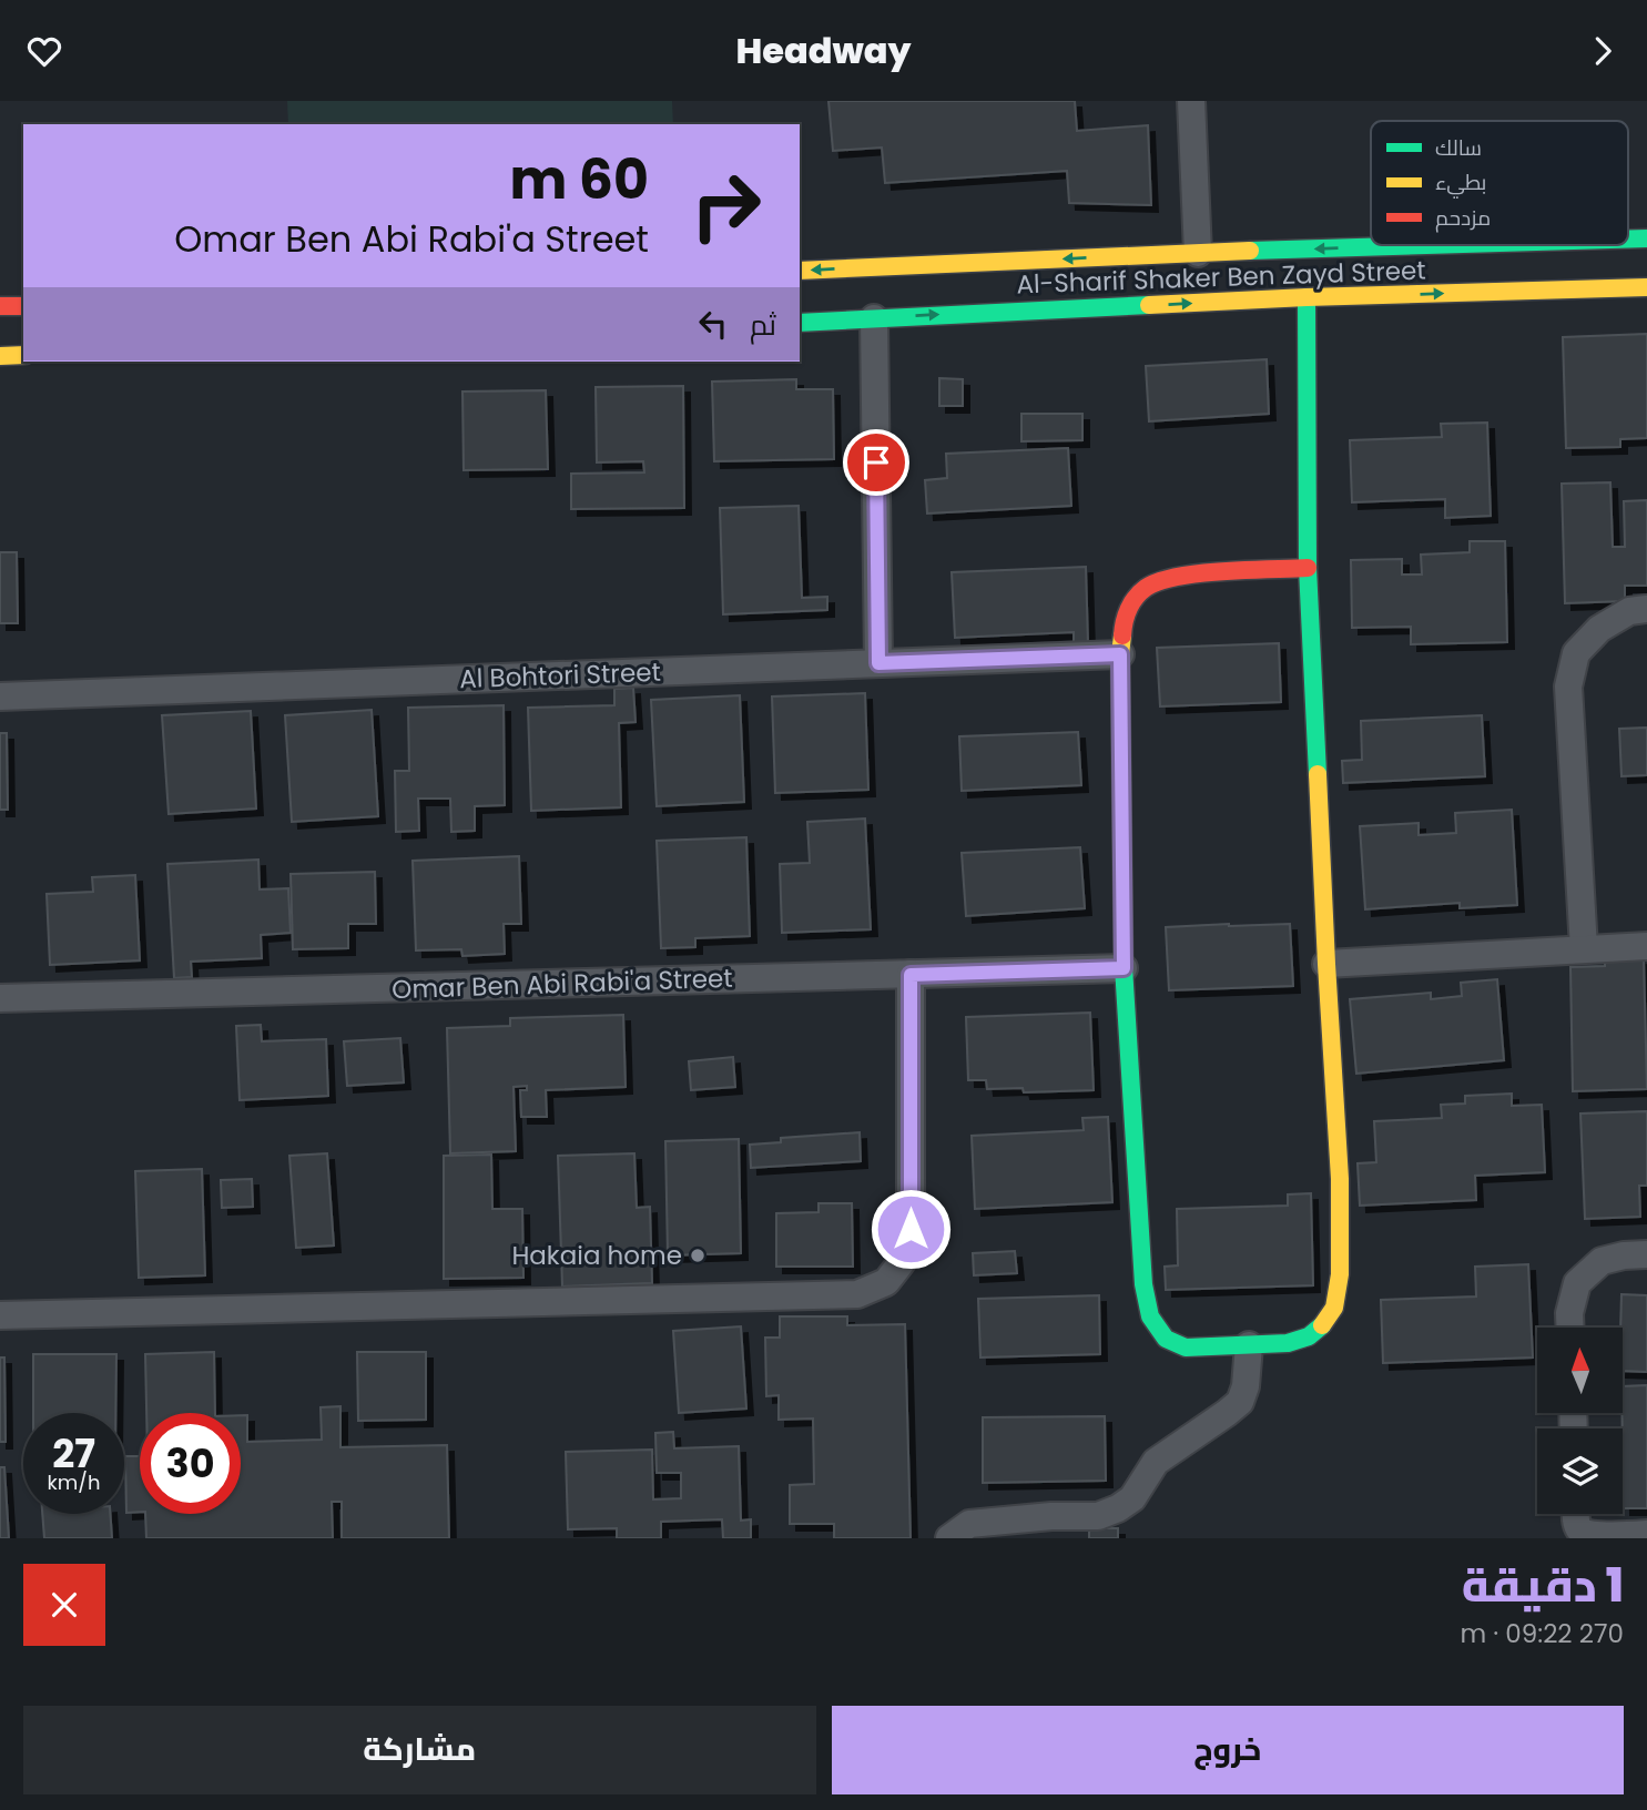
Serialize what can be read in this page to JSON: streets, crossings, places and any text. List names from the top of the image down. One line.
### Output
{"streets":{"street":["Al-Sharif Shaker Ben Zayd Street","Al Bohtori Street","Omar Ben Abi Rabi'a Street"]},"places":["Hakaia home"],"legend":["سالك","بطيء","مزدحم"],"north":"top","page":{"header":"Headway","turn":["60 m","Omar Ben Abi Rabi'a Street"],"then":"ثم","speed":"27 km/h","limit":"30","heading":["1 دقيقة","270 m · 09:22"],"buttons":["خروج","مشاركة"]}}
